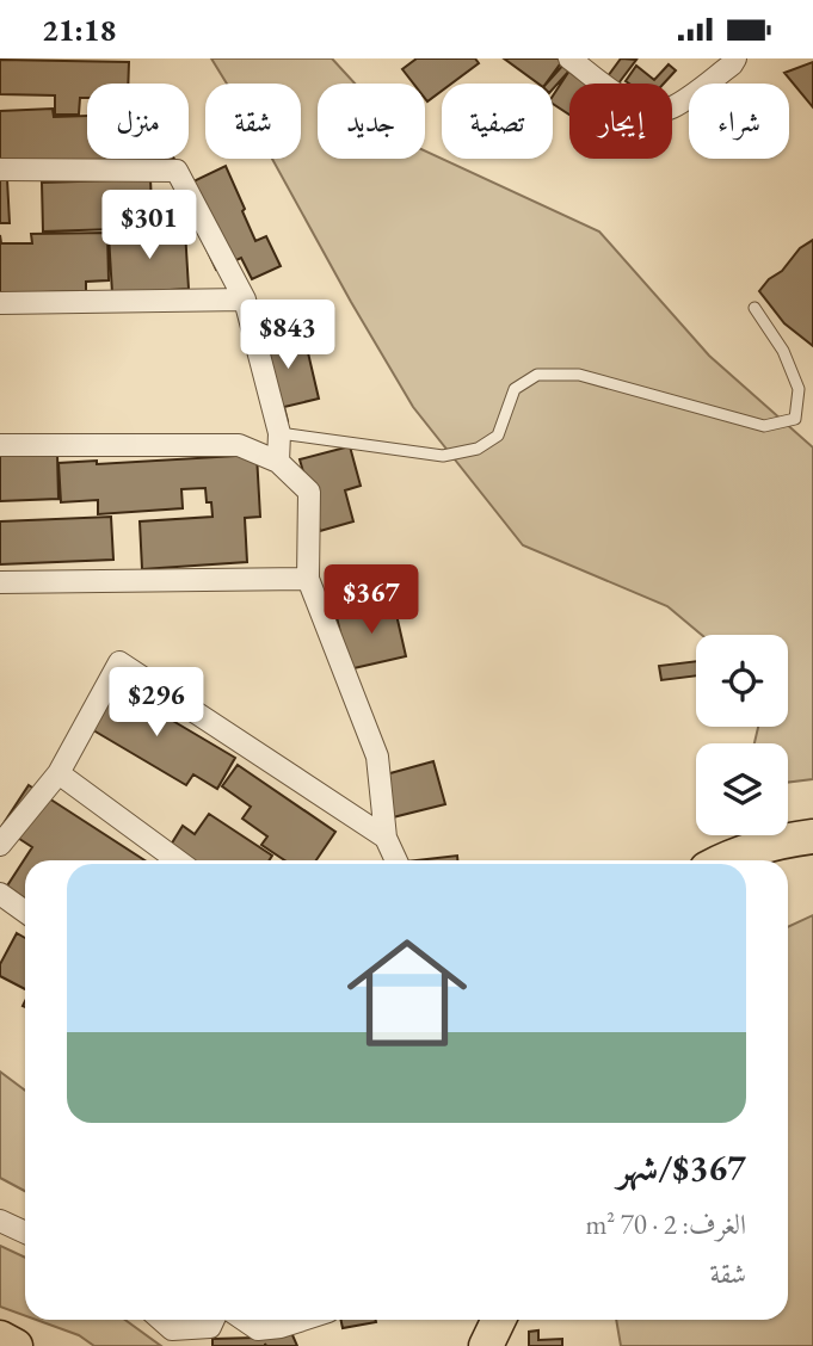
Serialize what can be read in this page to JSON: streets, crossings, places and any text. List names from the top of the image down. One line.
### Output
{"page":{"status":"21:18","chip":["شراء","إيجار","تصفية","جديد","شقة","منزل"],"price":["$301","$843","$367","$296"],"list":[{"name":"$367/شهر","note":"الغرف: 2 · 70 m² · شقة"}]}}
